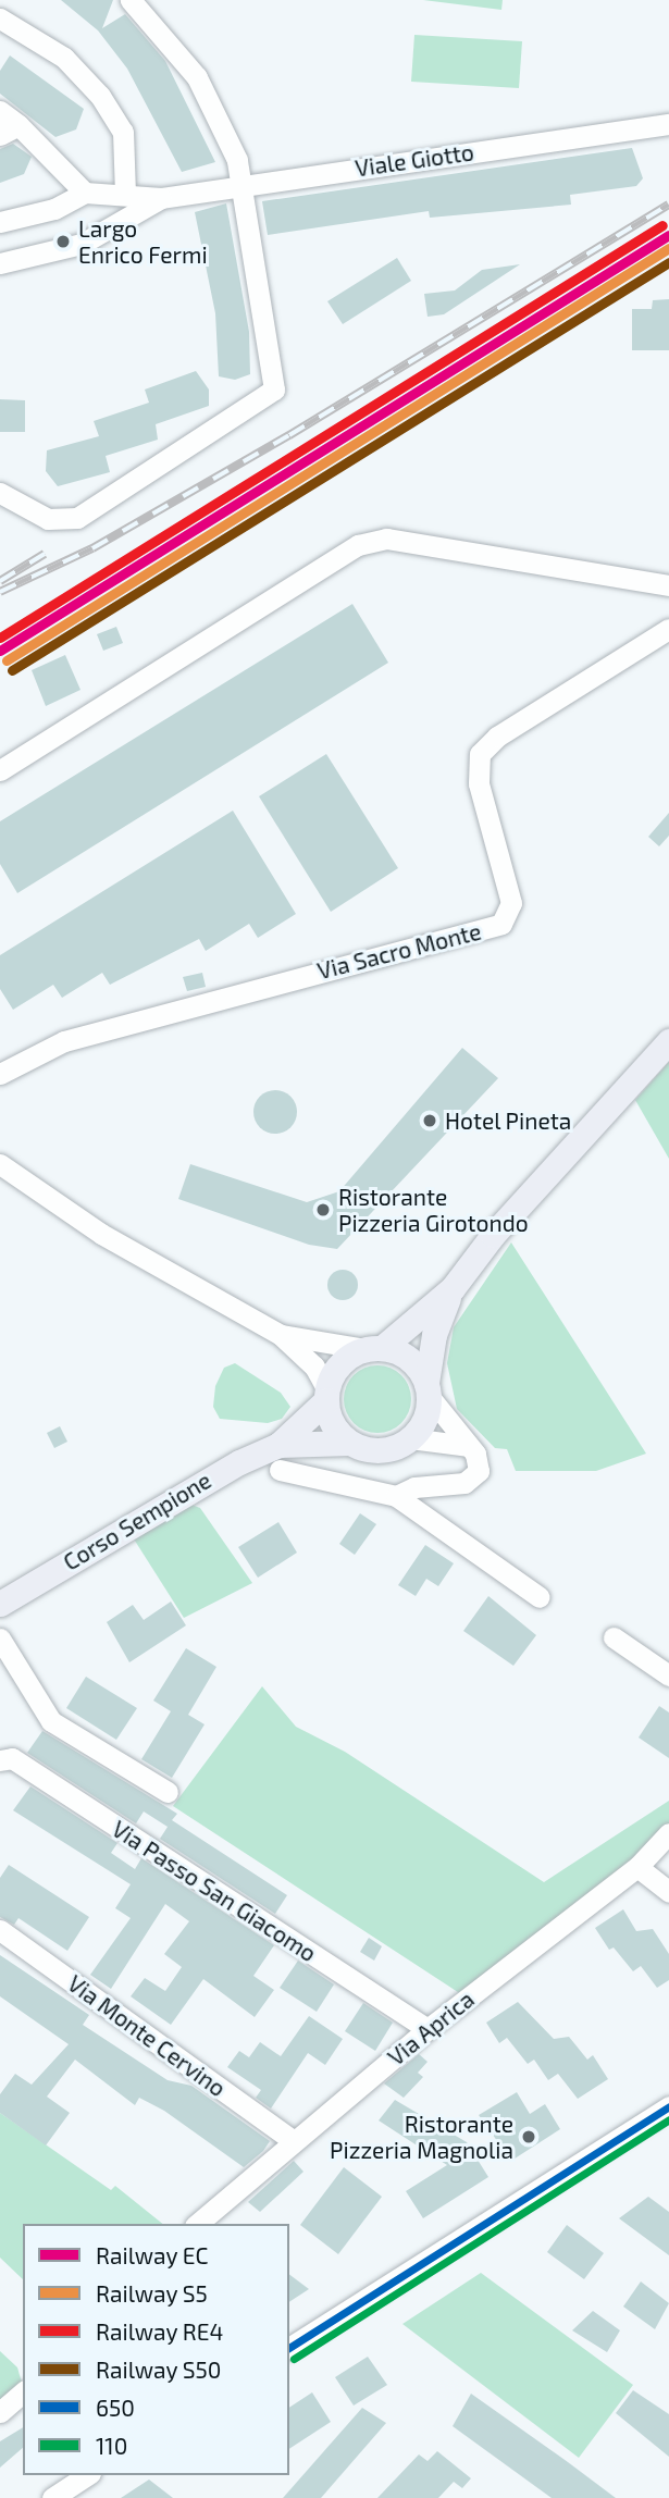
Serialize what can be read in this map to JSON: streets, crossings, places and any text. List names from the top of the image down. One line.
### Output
{"streets":{"main road":["Corso Sempione"],"street":["Viale Giotto","Via Sacro Monte","Via Passo San Giacomo","Via Aprica","Via Monte Cervino"]},"crossings":[["Via Passo San Giacomo","Via Aprica"],["Via Aprica","Via Monte Cervino"]],"places":["Largo Enrico Fermi","Hotel Pineta","Ristorante Pizzeria Girotondo","Ristorante Pizzeria Magnolia"],"lines":["rail line RE4","rail line EC","rail line S5","rail line S50","transit line 650","transit line 110"],"legend":["Railway EC","Railway S5","Railway RE4","Railway S50","650","110"]}
